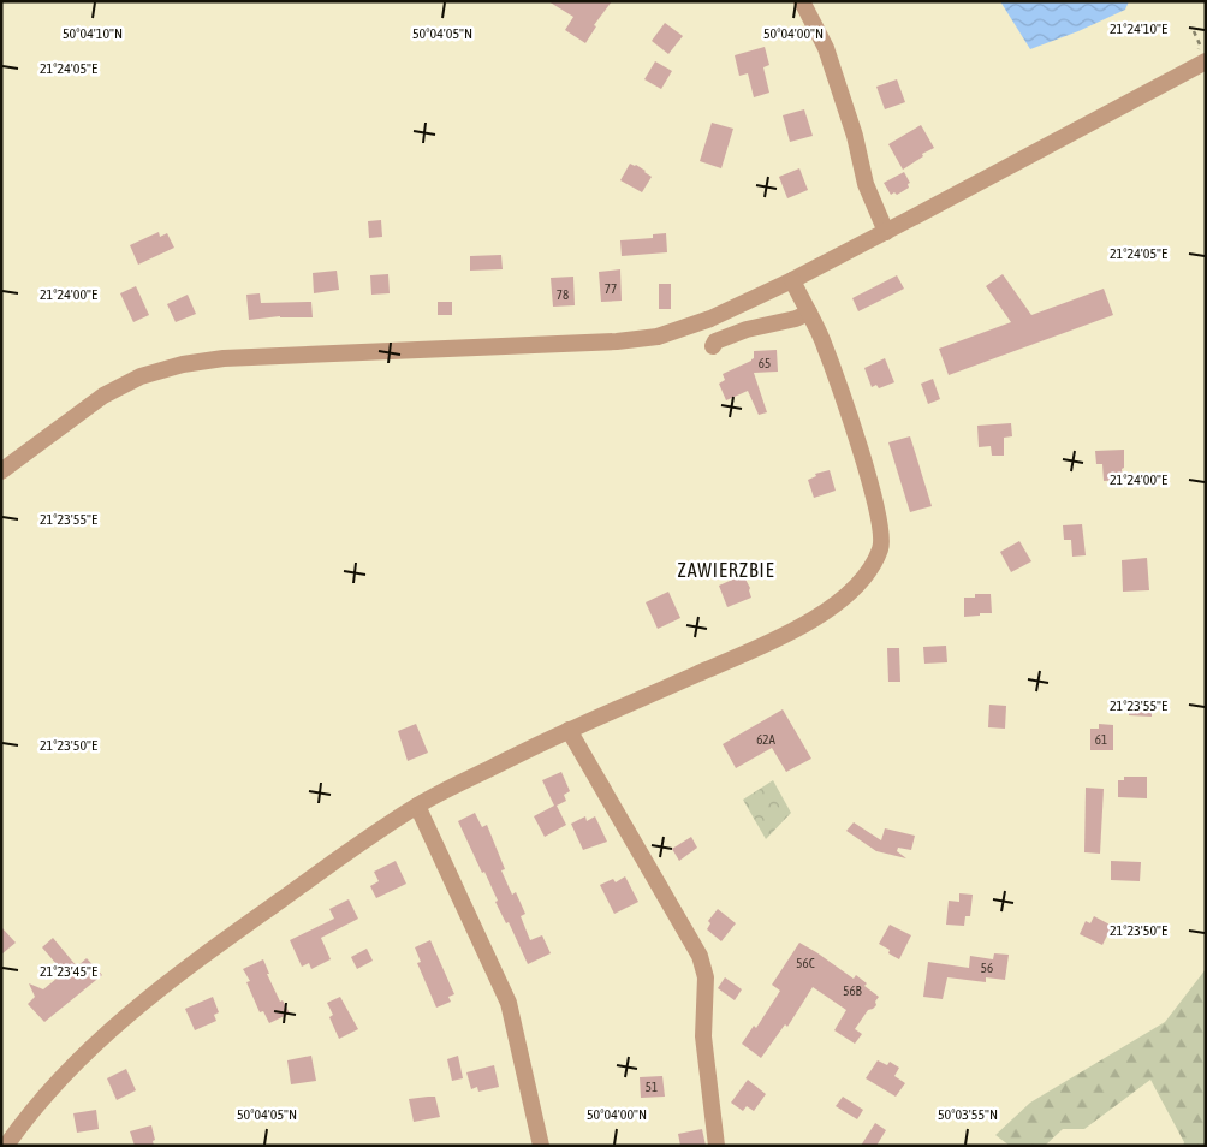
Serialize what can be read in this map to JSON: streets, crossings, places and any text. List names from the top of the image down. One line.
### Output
{"districts":["ZAWIERZBIE"],"house_numbers":["77","78","65","62A","61","56C","56","56B","51"],"coordinates":["21°24'10\"E","50°04'10\"N","50°04'05\"N","50°04'00\"N","21°24'05\"E","21°24'00\"E","21°23'55\"E","21°23'50\"E","21°23'45\"E","50°03'55\"N"]}
